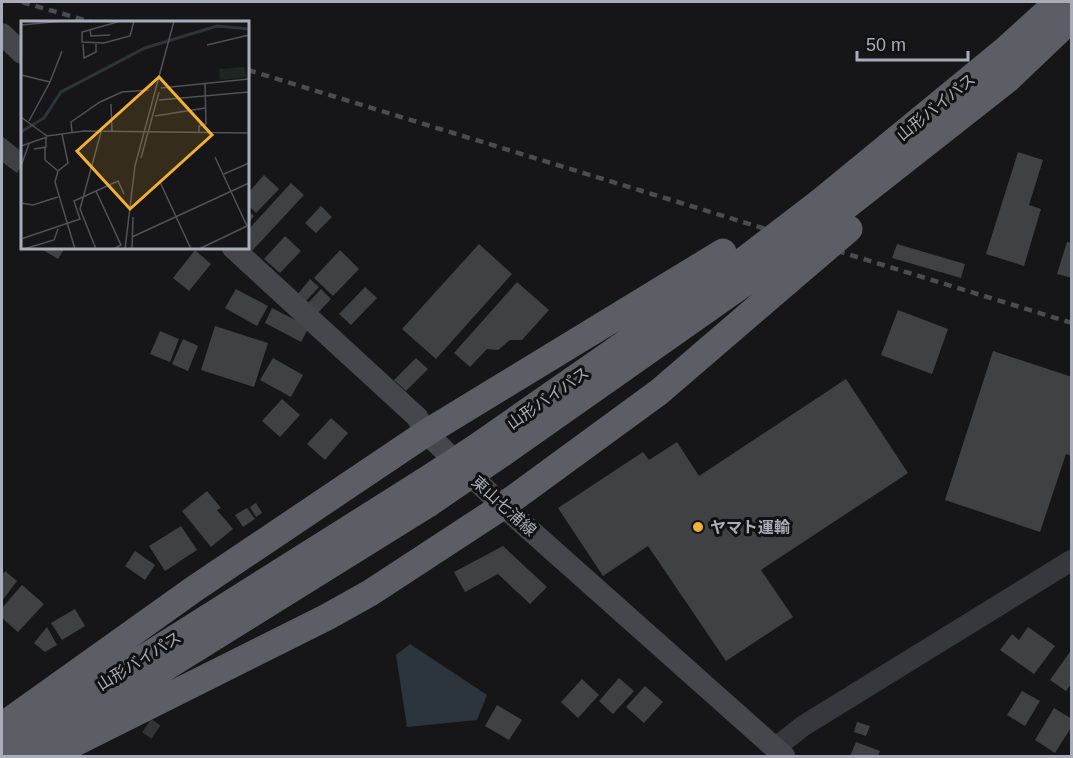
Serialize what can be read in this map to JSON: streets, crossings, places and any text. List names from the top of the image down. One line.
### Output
{"streets":{"highway":["山形バイパス"],"main road":["東山七浦線"]},"places":["ヤマト運輸"],"scale_bar":"50 m"}
